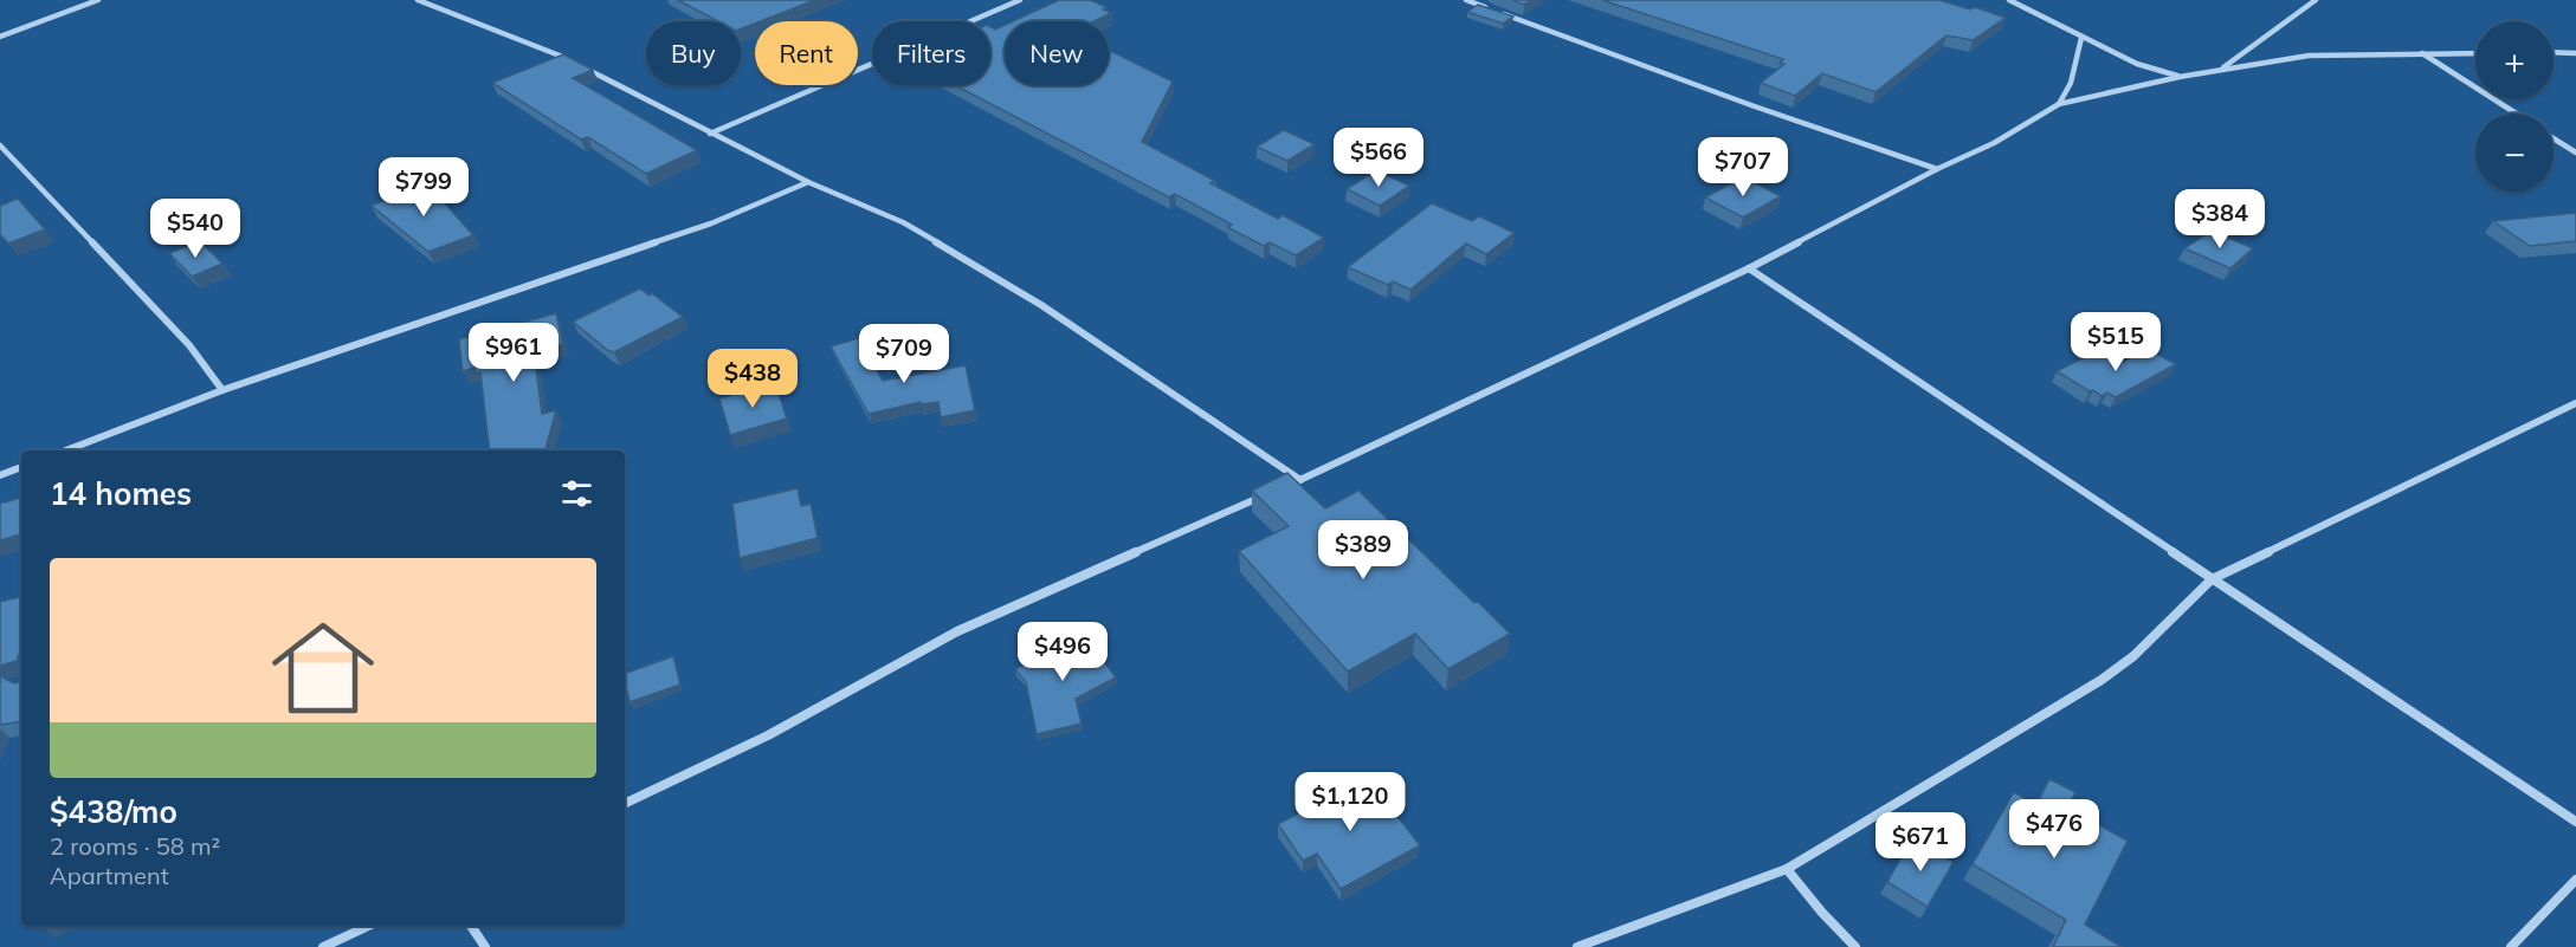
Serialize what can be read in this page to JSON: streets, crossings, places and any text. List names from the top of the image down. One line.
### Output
{"page":{"map_buttons":["+","−"],"chip":["Buy","Rent","Filters","New"],"price":["$566","$707","$799","$384","$540","$515","$961","$709","$438","$389","$496","$1,120","$476","$671"],"heading":"14 homes","list":[{"name":"$438/mo","note":"2 rooms · 58 m² · Apartment"}]}}
